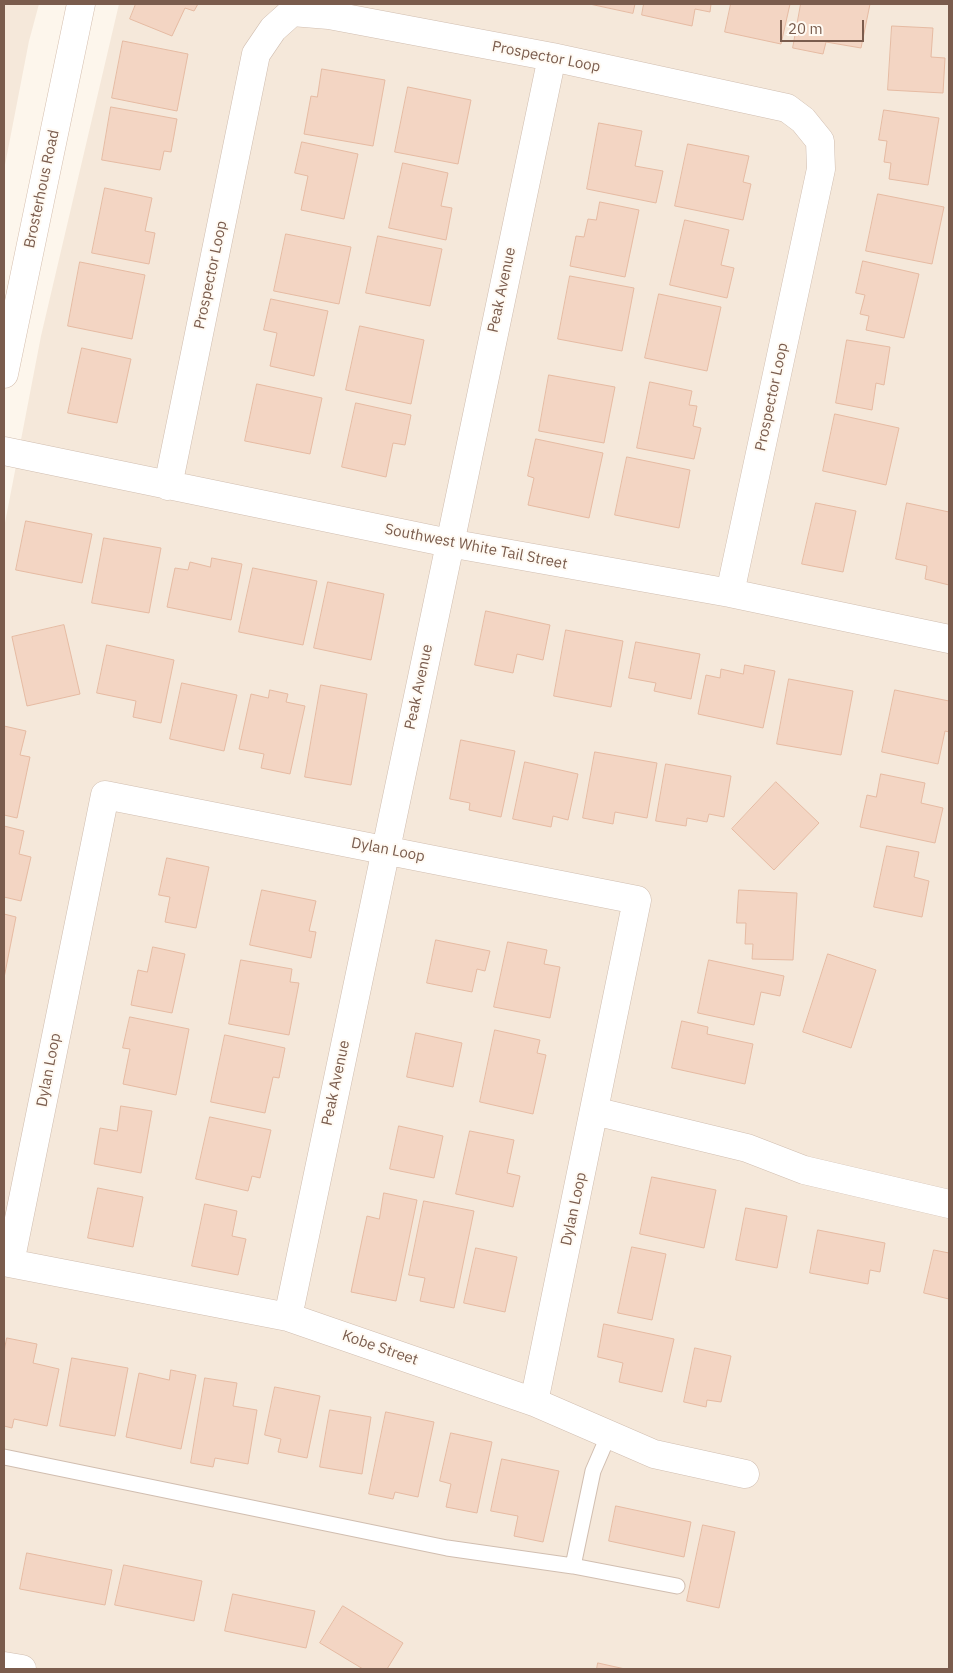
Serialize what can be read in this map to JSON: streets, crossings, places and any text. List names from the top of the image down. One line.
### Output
{"streets":{"street":["Prospector Loop","Brosterhous Road","Peak Avenue","Southwest White Tail Street","Dylan Loop","Kobe Street"]},"crossings":[["Prospector Loop","Peak Avenue"],["Prospector Loop","Southwest White Tail Street"],["Peak Avenue","Southwest White Tail Street"],["Peak Avenue","Dylan Loop"],["Peak Avenue","Kobe Street"],["Dylan Loop","Kobe Street"]],"scale_bar":"20 m"}
